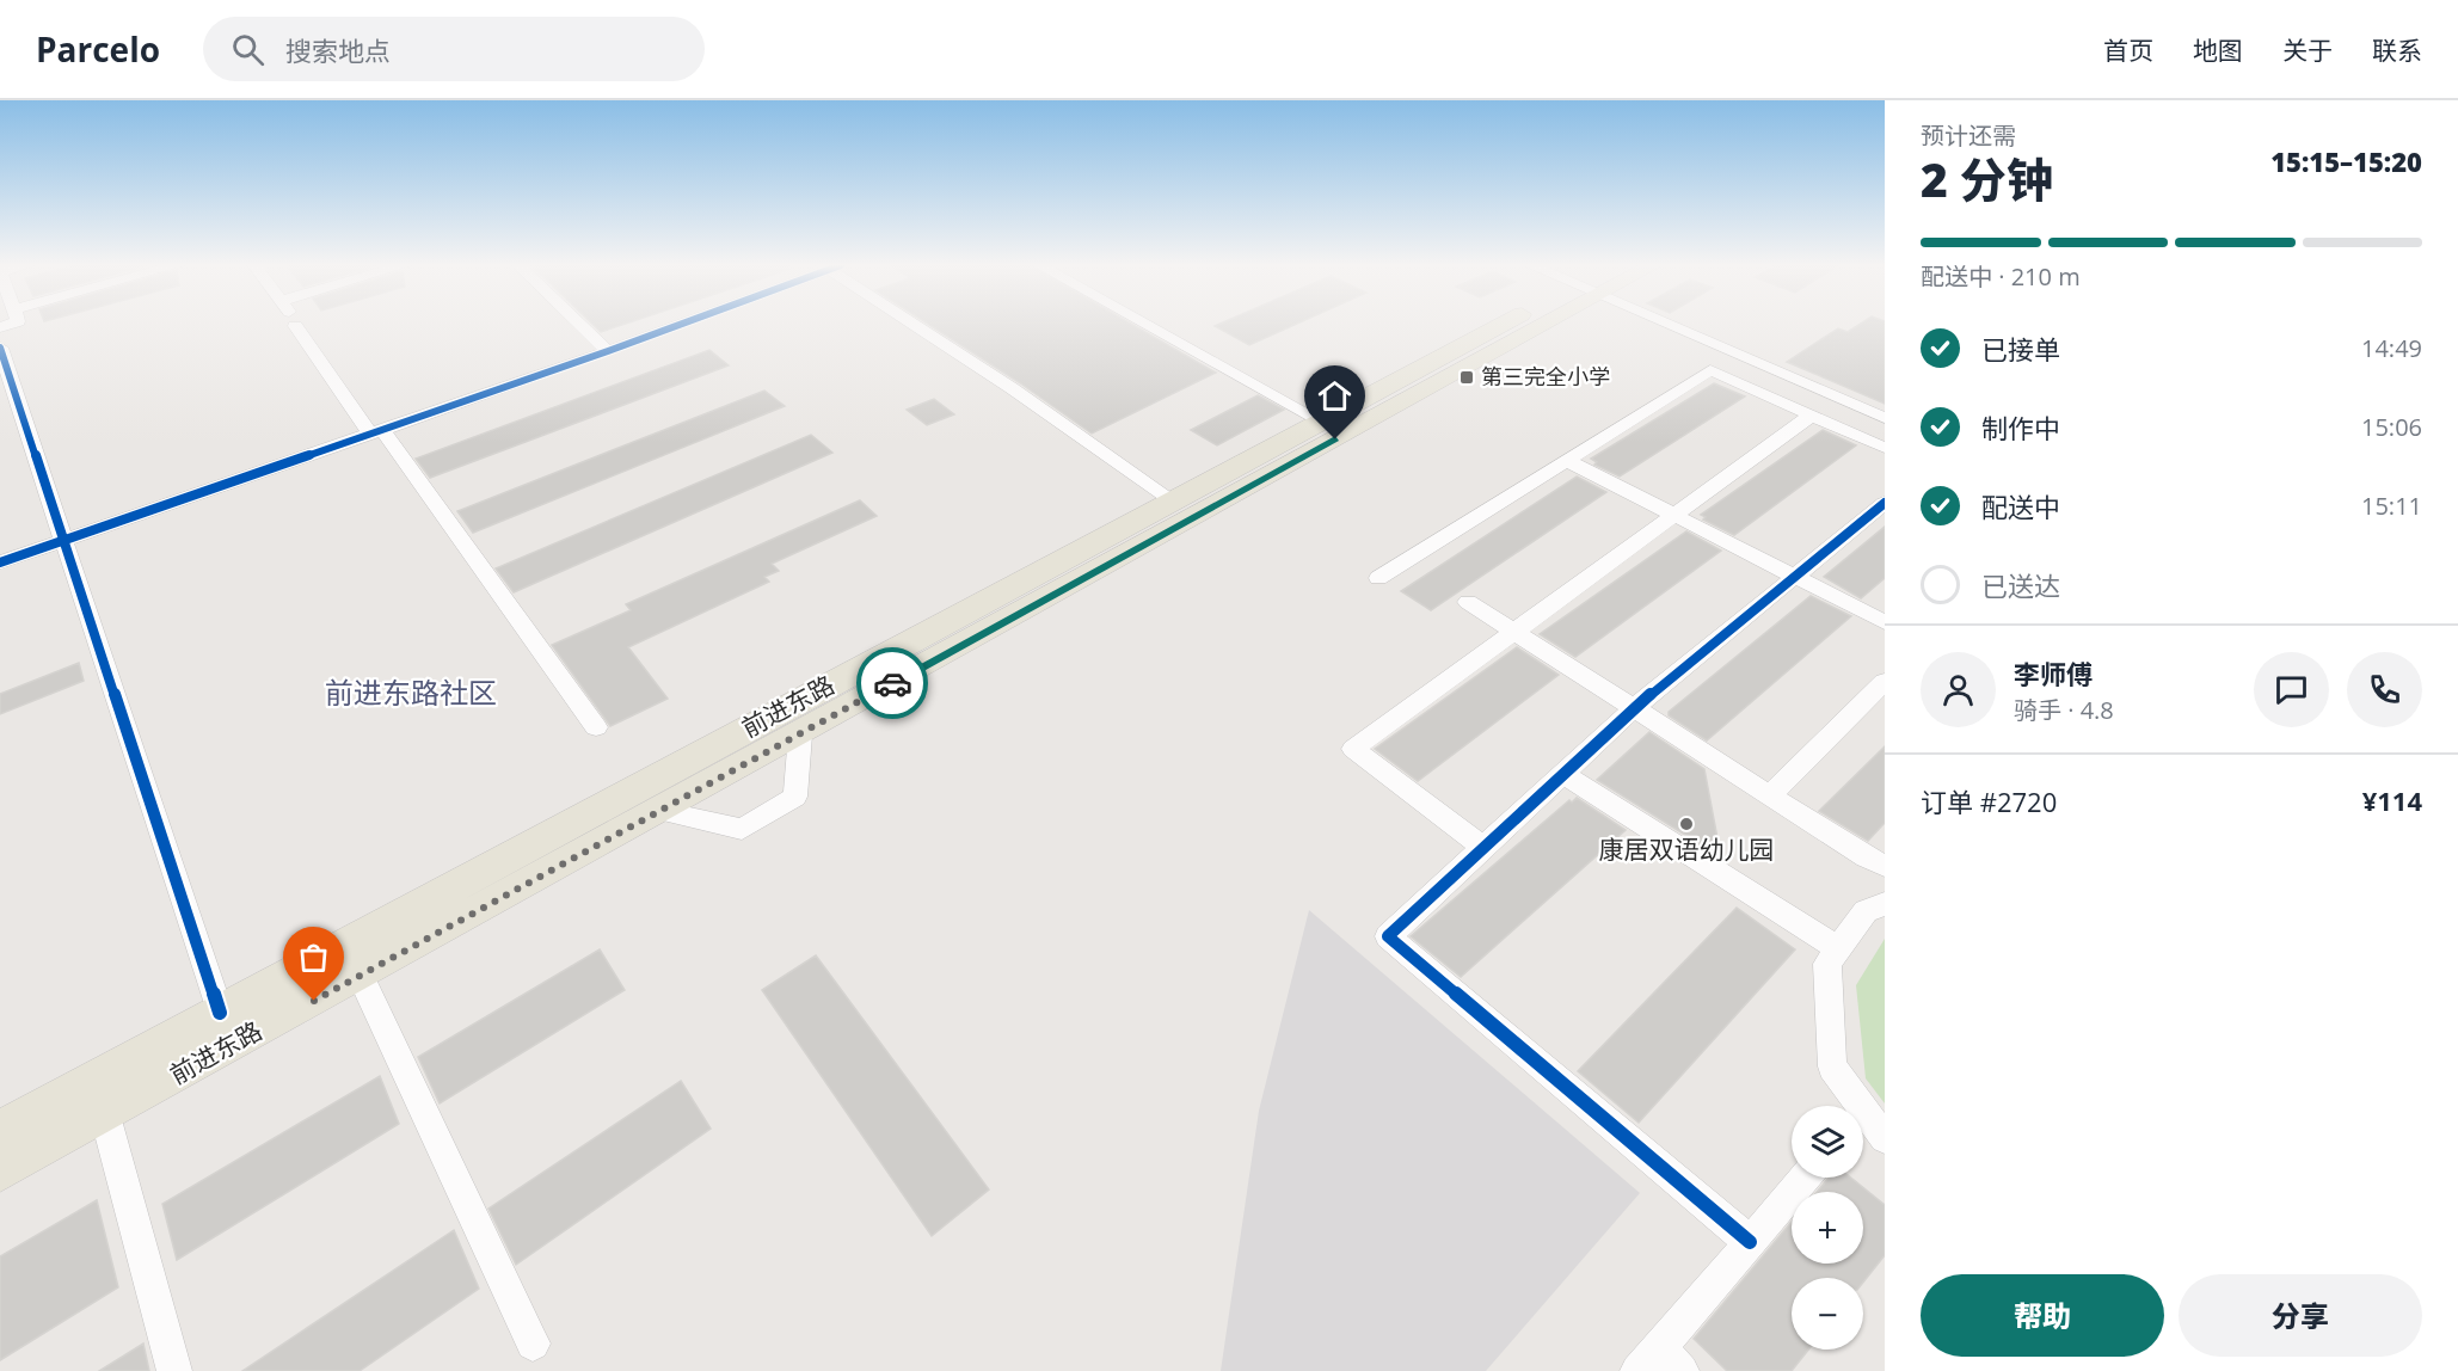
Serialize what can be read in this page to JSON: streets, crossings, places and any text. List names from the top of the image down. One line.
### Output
{"streets":{"main road":["前进东路"]},"districts":["前进东路社区"],"places":{"transit":["第三完全小学"],"other":["康居双语幼儿园"]},"page":{"header":"Parcelo","search":"搜索地点","nav":["首页","地图","关于","联系"],"heading":["2 分钟","预计还需","15:15–15:20"],"panel":["李师傅","骑手 · 4.8","订单 #2720","¥114"],"bar":"配送中 · 210 m","list":[["已接单","14:49"],["制作中","15:06"],["配送中","15:11"],"已送达"],"map_buttons":["+","−"],"buttons":["帮助","分享"]}}
